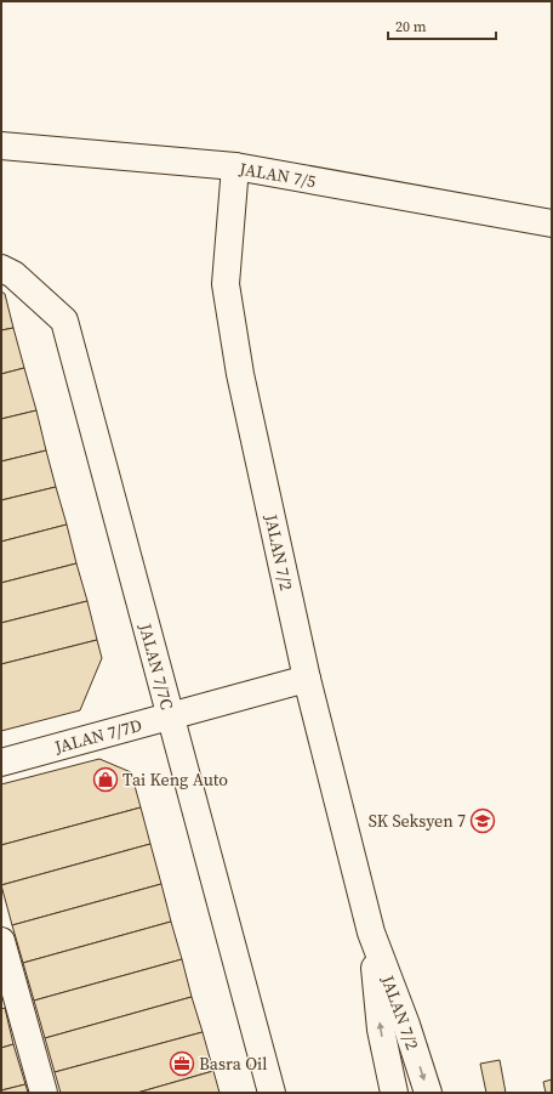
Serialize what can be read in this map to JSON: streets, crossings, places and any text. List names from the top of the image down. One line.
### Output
{"streets":{"street":["JALAN 7/5","JALAN 7/2","JALAN 7/7C","JALAN 7/7D"]},"crossings":[["JALAN 7/5","JALAN 7/2"],["JALAN 7/2","JALAN 7/7D"],["JALAN 7/7C","JALAN 7/7D"]],"places":{"shop":["Tai Keng Auto"],"school or university":["SK Seksyen 7"],"office":["Basra Oil"]},"scale_bar":"20 m"}
